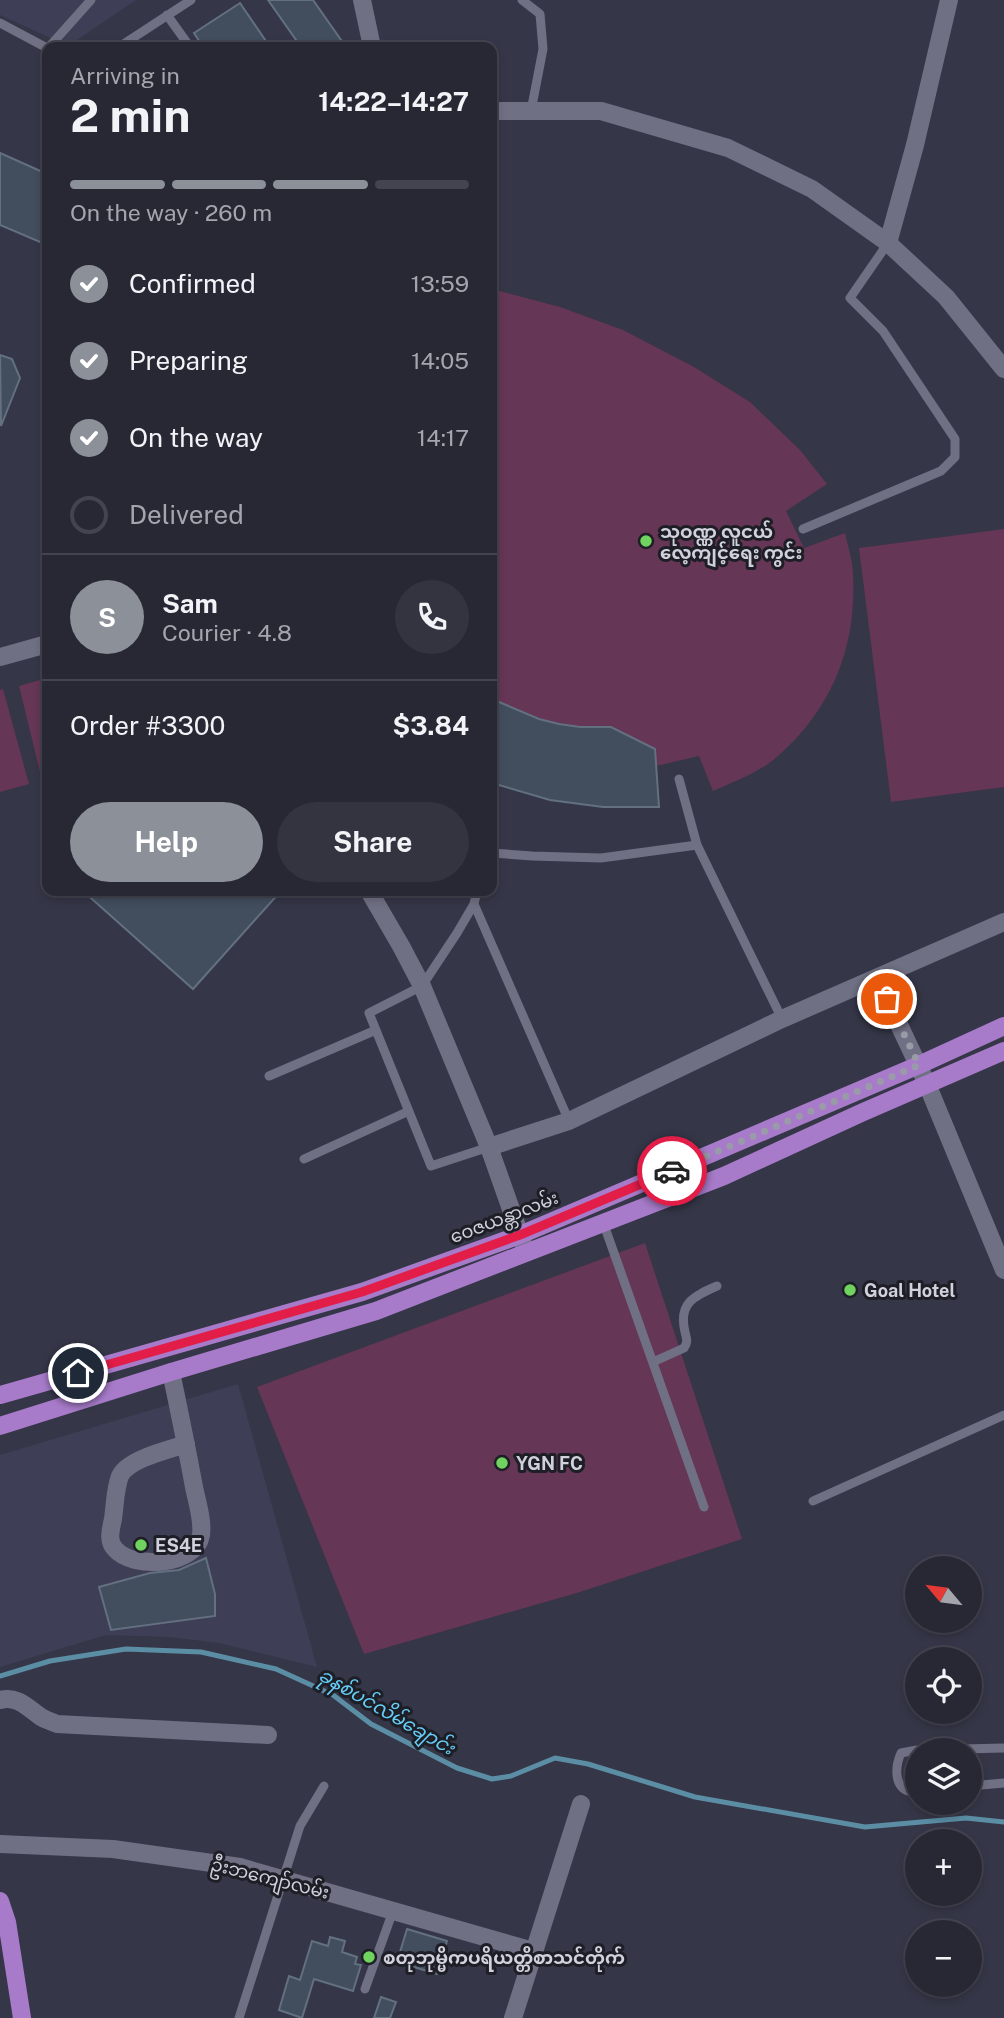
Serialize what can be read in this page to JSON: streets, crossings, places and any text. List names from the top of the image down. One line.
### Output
{"streets":{"main road":["ဝေဇယန္တာလမ်း"],"street":["ဦးဘကျော်လမ်း"]},"water":["ခုနစ်ပင်လိမ်ချောင်း"],"places":["သုဝဏ္ဏ လူငယ် လေ့ကျင့်ရေး ကွင်း","Goal Hotel","YGN FC","ES4E","စတုဘုမ္မိကပရိယတ္တိစာသင်တိုက်"],"north":"top left","page":{"heading":["2 min","Arriving in","14:22–14:27"],"panel":["Sam","Courier · 4.8","Order #3300","$3.84"],"bar":"On the way · 260 m","list":[["Confirmed","13:59"],["Preparing","14:05"],["On the way","14:17"],"Delivered"],"round":"S","buttons":["Help","Share"],"map_buttons":["+","−"]}}
